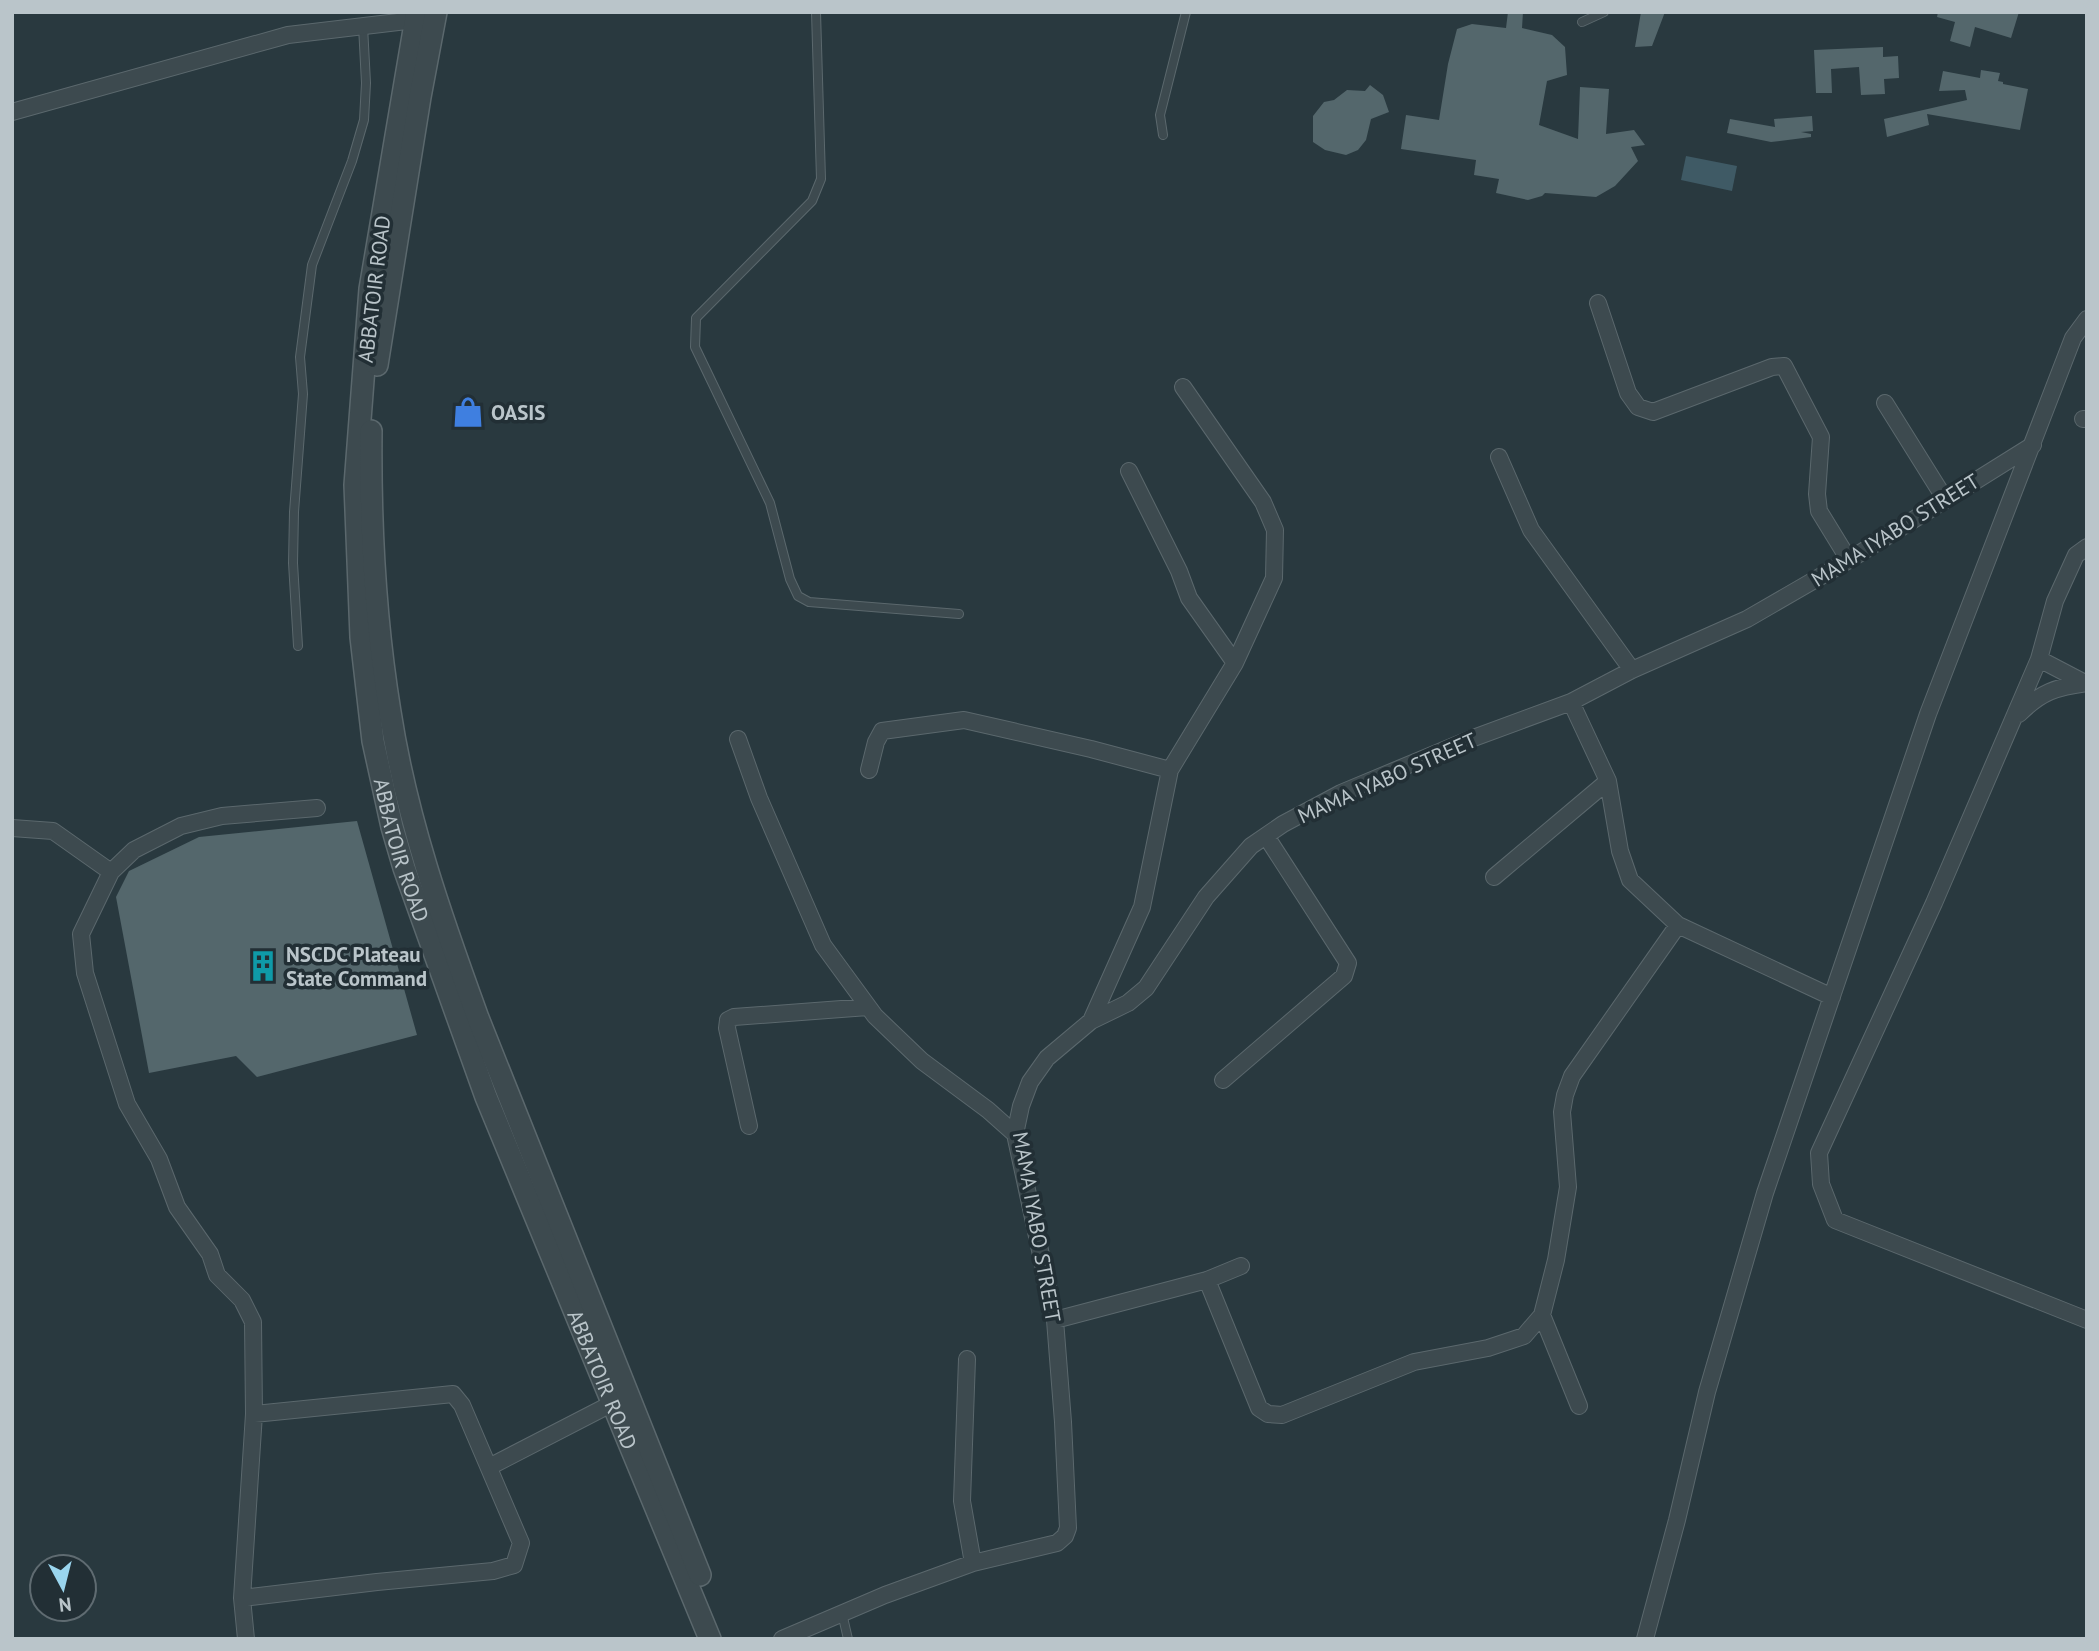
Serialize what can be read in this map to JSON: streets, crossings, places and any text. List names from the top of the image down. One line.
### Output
{"streets":{"street":["ABBATOIR ROAD","MAMA IYABO STREET"]},"places":{"shop":["OASIS"],"building":["NSCDC Plateau State Command"]},"north":"bottom"}
